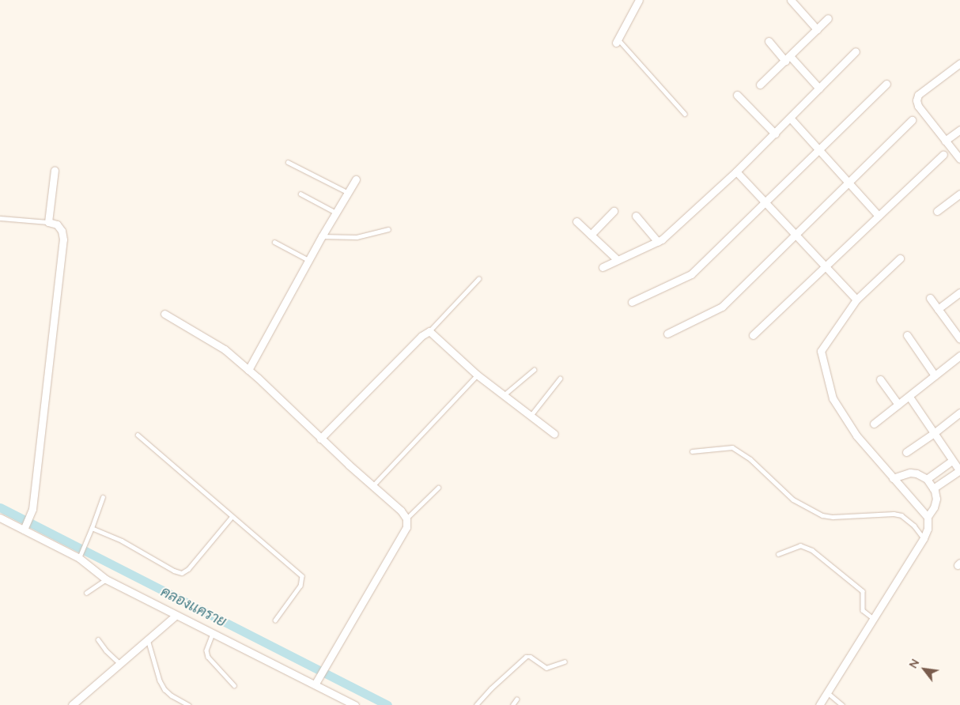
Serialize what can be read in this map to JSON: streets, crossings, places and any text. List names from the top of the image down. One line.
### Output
{"water":["คลองเเคราย"],"north":"top left"}
